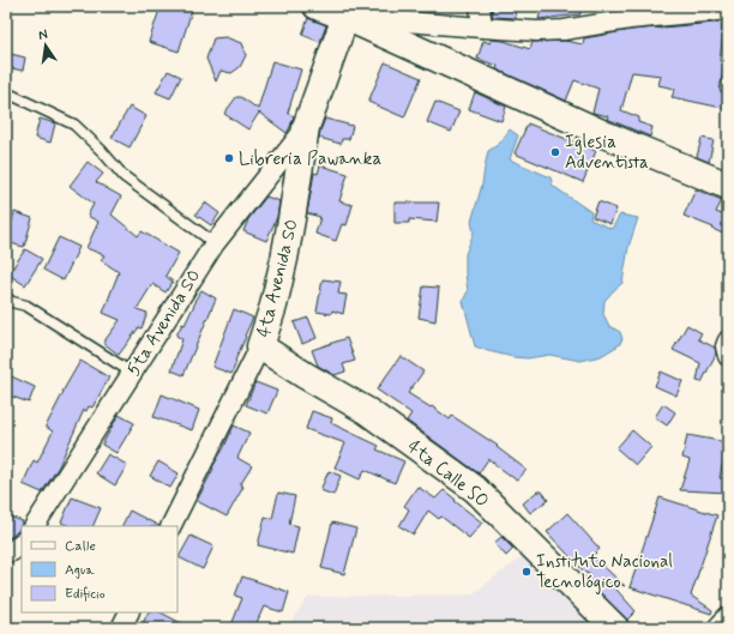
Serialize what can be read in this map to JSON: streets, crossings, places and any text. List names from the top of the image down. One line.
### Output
{"streets":{"street":["4ta Avenida SO","5ta Avenida SO","4ta Calle SO"]},"crossings":[["4ta Avenida SO","5ta Avenida SO"],["4ta Avenida SO","4ta Calle SO"]],"places":["Iglesia Adventista","Libreria Pawanka","Instituto Nacional Tecnológico"],"legend":["Calle","Agua","Edificio"],"north":"top"}
